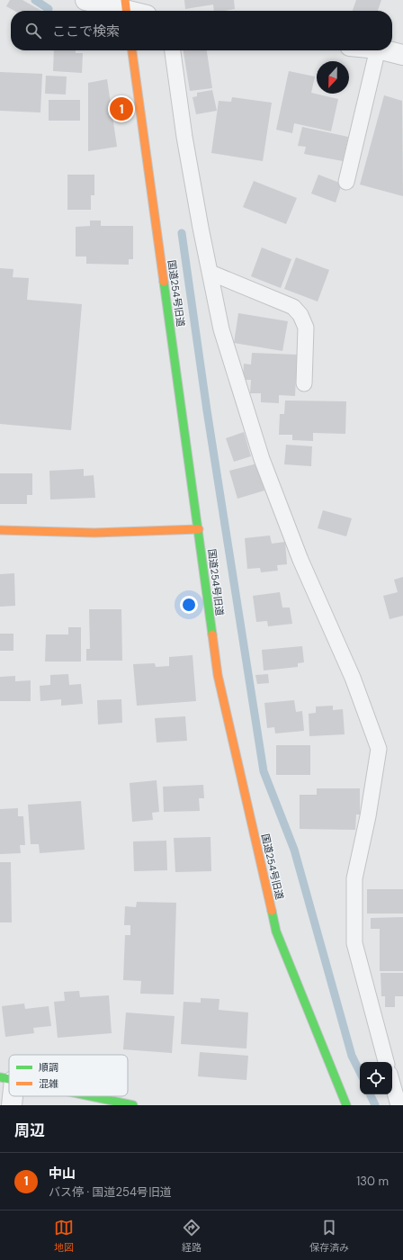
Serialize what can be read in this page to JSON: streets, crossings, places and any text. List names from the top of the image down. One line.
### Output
{"streets":{"street":["国道254号旧道"]},"legend":["順調","混雑"],"north":"bottom","page":{"search":"ここで検索","pins":"1","heading":"周辺","list":[{"mark":"1","name":"中山","note":"バス停 · 国道254号旧道","value":"130 m"}],"nav":["地図","経路","保存済み"]}}
